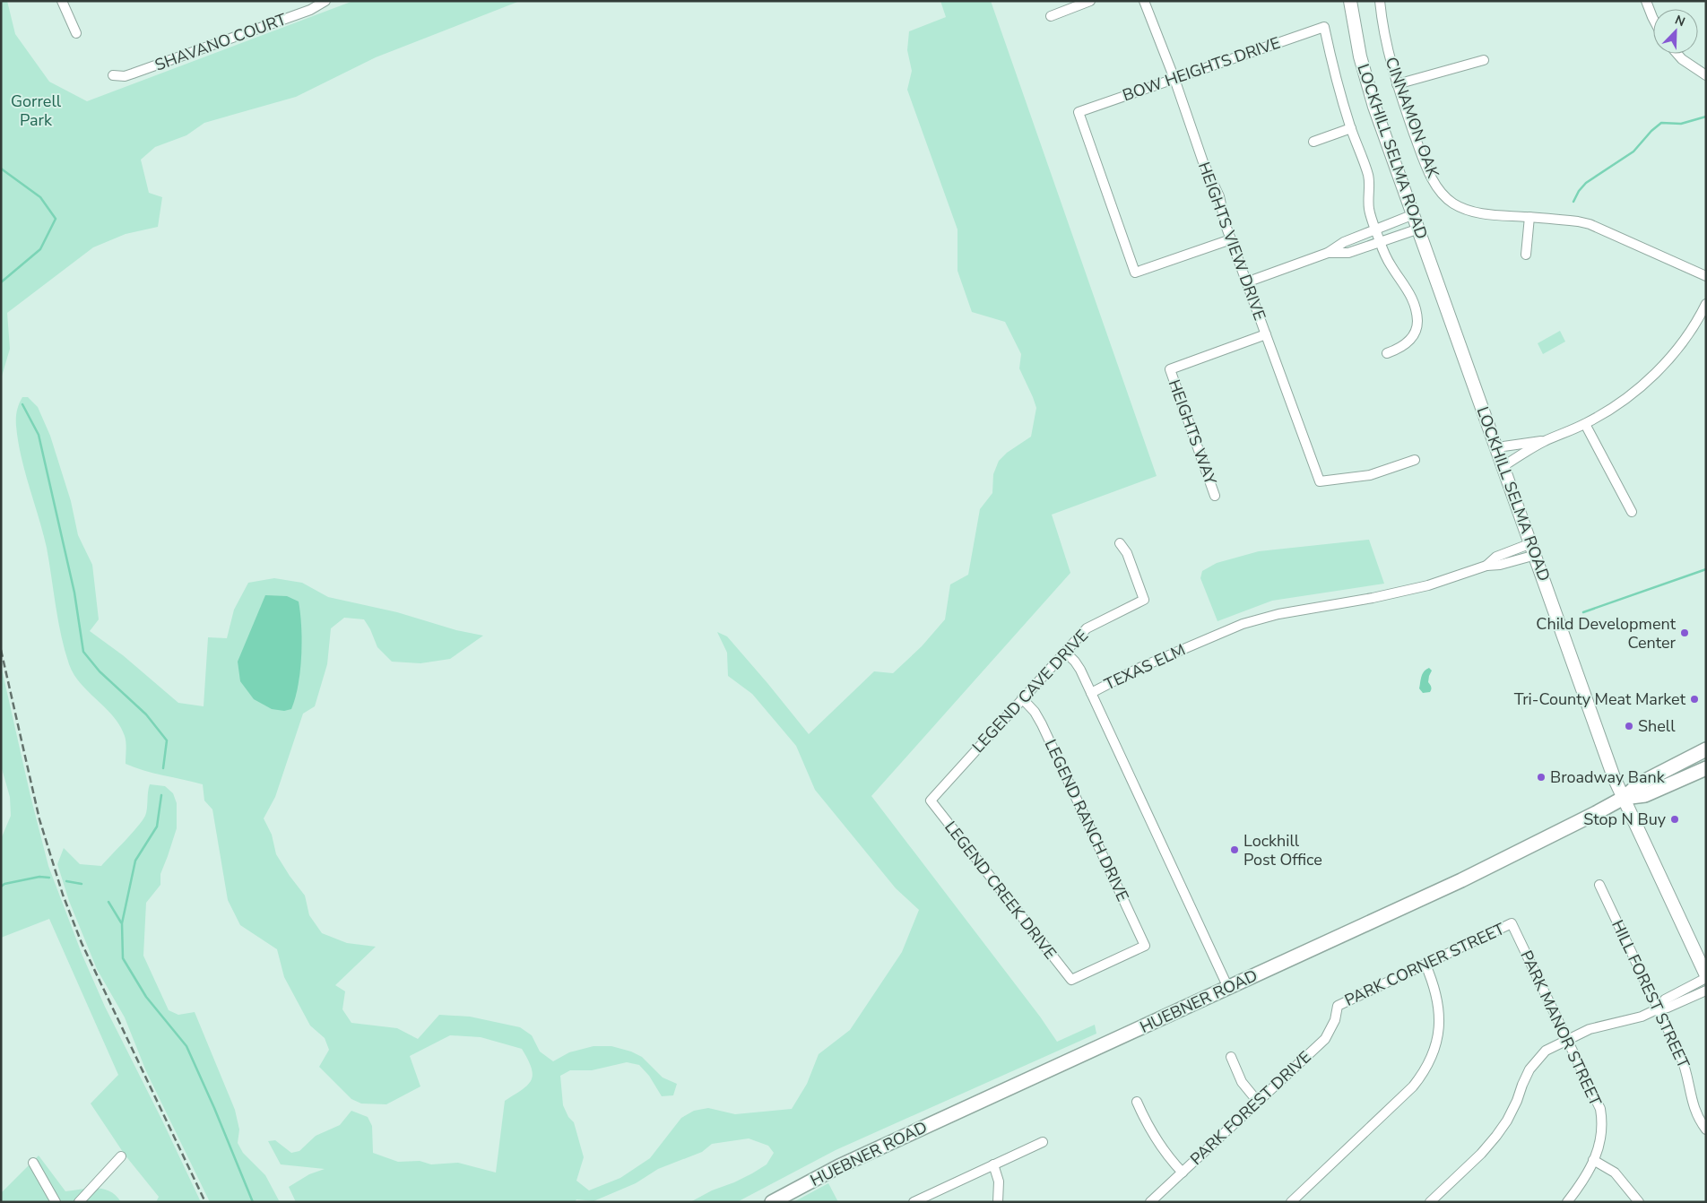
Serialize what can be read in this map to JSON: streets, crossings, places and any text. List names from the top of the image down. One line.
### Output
{"streets":{"main road":["LOCKHILL SELMA ROAD","HUEBNER ROAD"],"street":["SHAVANO COURT","BOW HEIGHTS DRIVE","CINNAMON OAK","HEIGHTS VIEW DRIVE","HEIGHTS WAY","TEXAS ELM","LEGEND CAVE DRIVE","LEGEND RANCH DRIVE","LEGEND CREEK DRIVE","PARK CORNER STREET","HILL FOREST STREET","PARK MANOR STREET","PARK FOREST DRIVE"]},"crossings":[["BOW HEIGHTS DRIVE","HEIGHTS VIEW DRIVE"],["LOCKHILL SELMA ROAD","TEXAS ELM"],["LOCKHILL SELMA ROAD","HUEBNER ROAD"],["HEIGHTS VIEW DRIVE","HEIGHTS WAY"],["TEXAS ELM","HUEBNER ROAD"],["LEGEND CAVE DRIVE","LEGEND RANCH DRIVE"],["LEGEND CAVE DRIVE","LEGEND CREEK DRIVE"],["LEGEND RANCH DRIVE","LEGEND CREEK DRIVE"],["PARK CORNER STREET","PARK MANOR STREET"],["PARK CORNER STREET","PARK FOREST DRIVE"]],"parks":["Gorrell Park"],"places":["Child Development Center","Tri-County Meat Market","Shell","Broadway Bank","Stop N Buy","Lockhill Post Office"],"north":"top right"}
